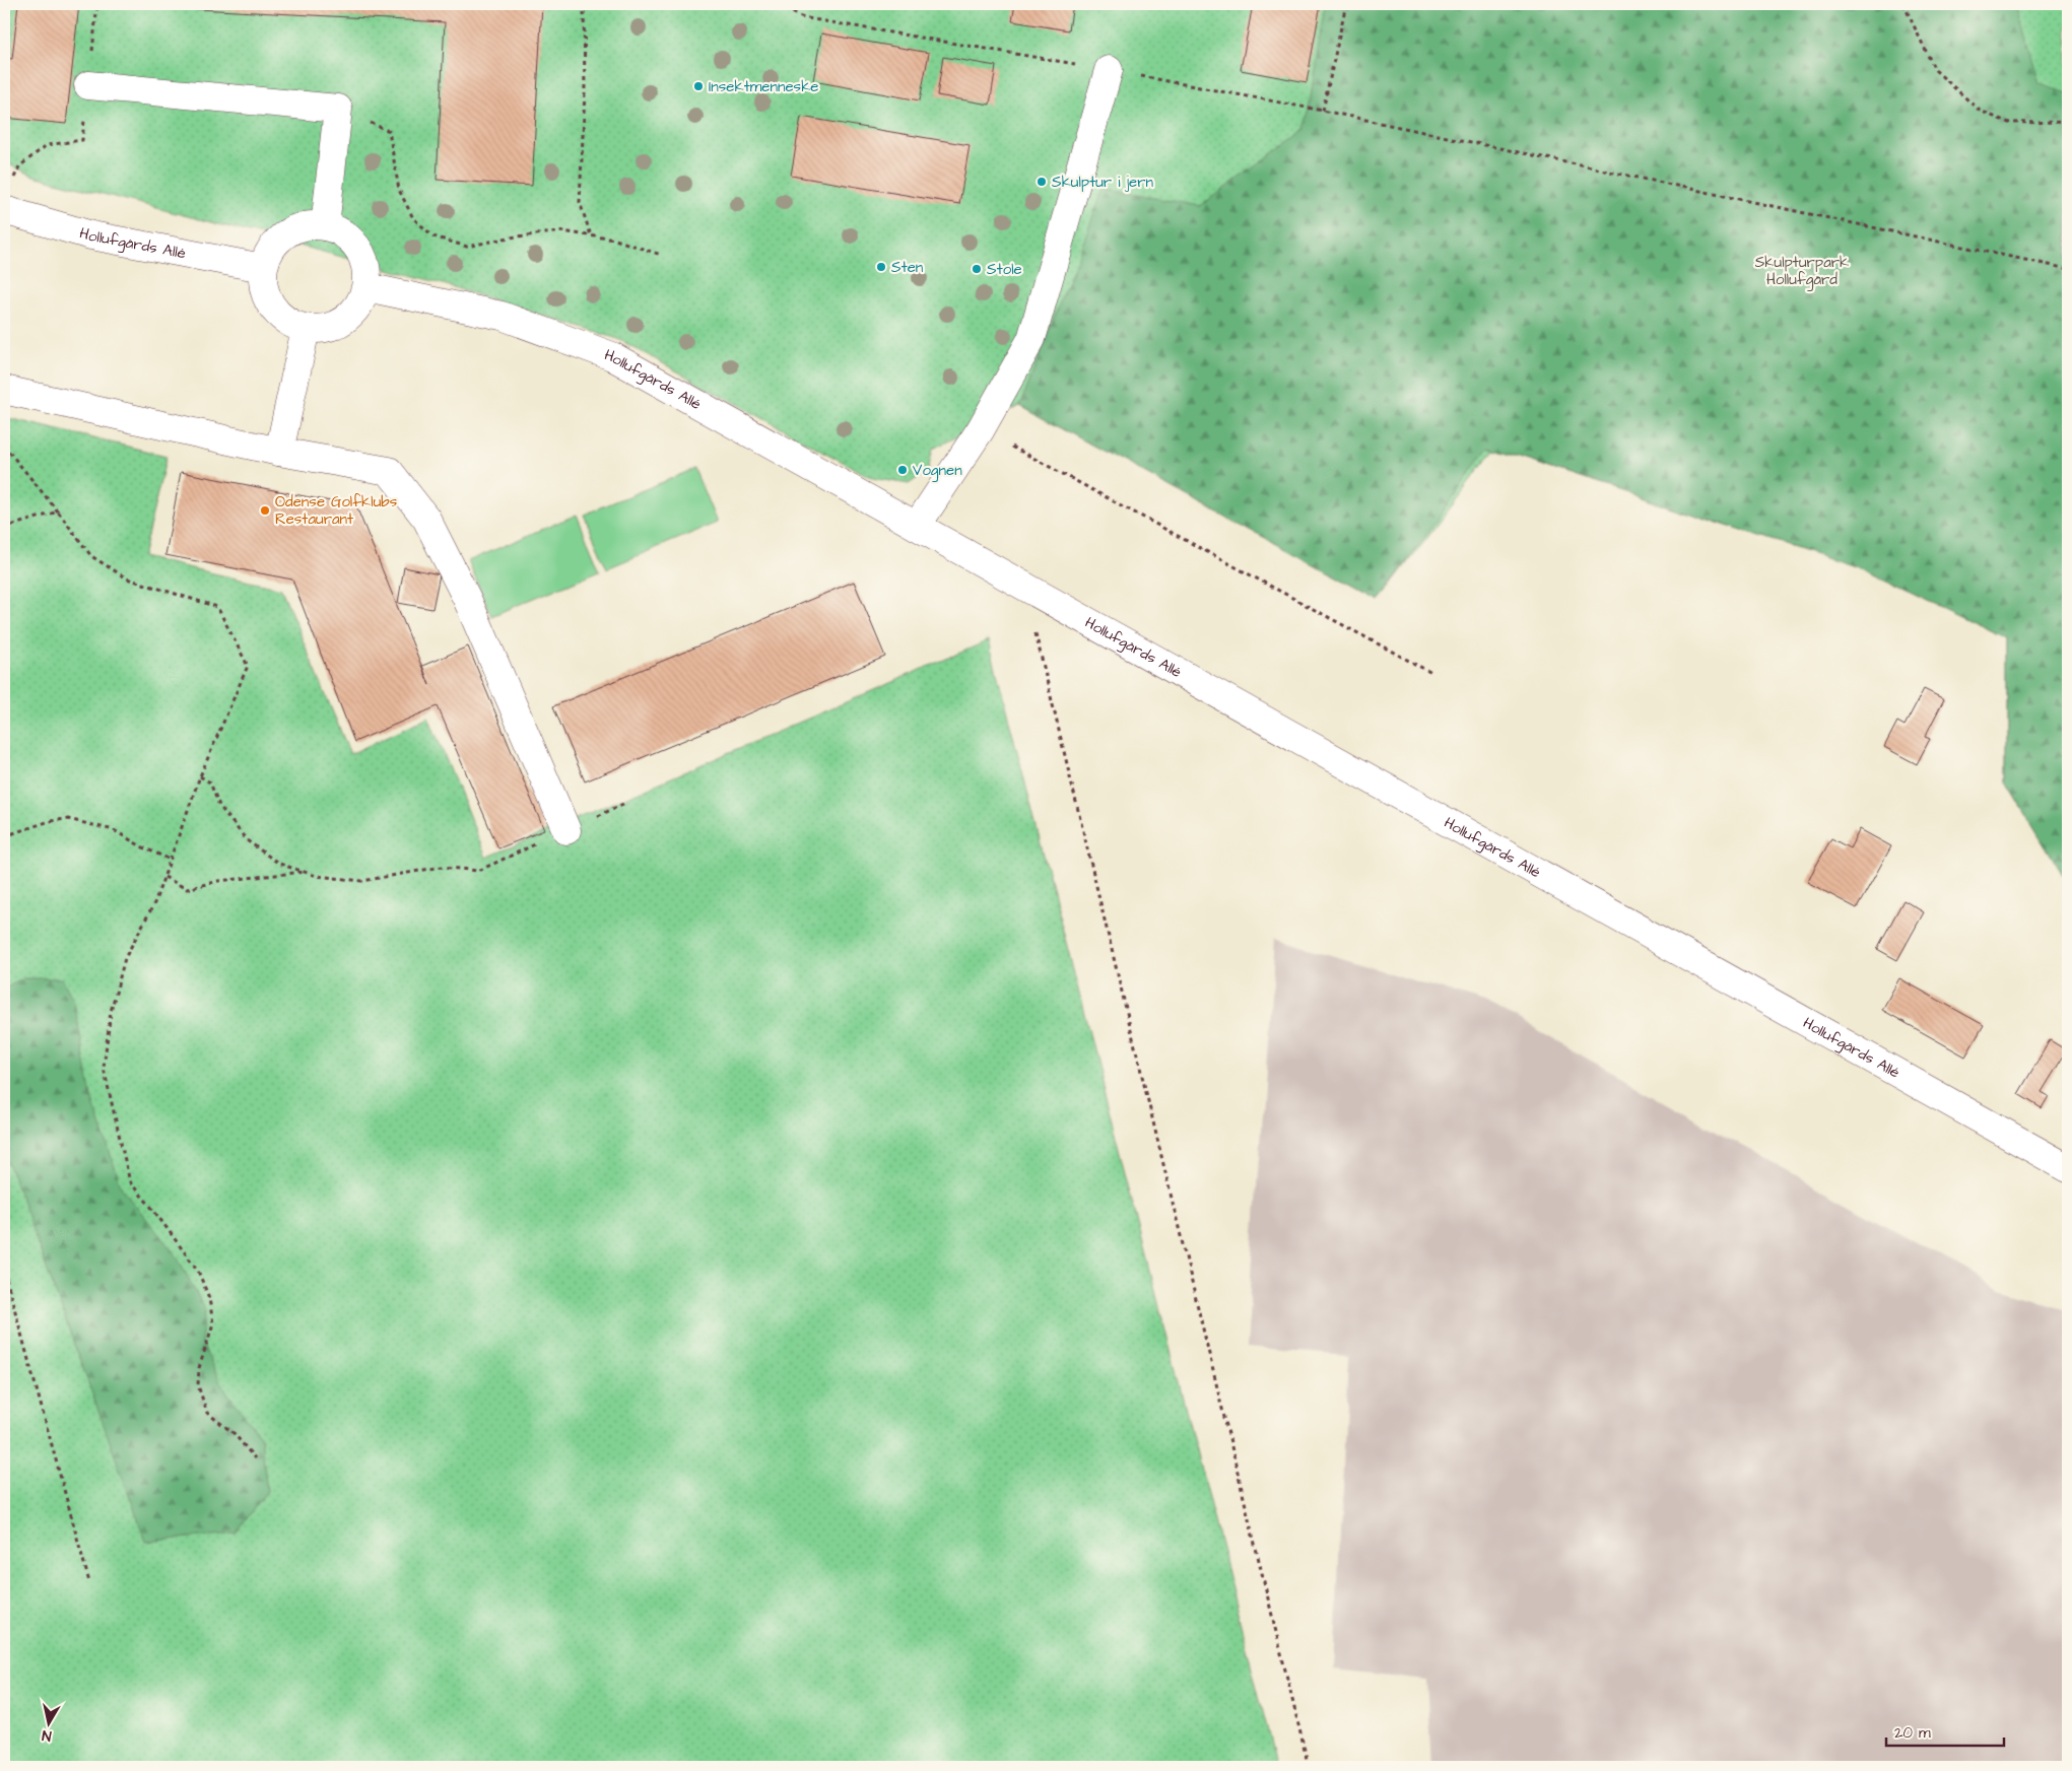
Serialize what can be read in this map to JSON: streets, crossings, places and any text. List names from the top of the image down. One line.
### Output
{"streets":{"street":["Hollufgårds Allé"]},"parks":["Skulpturpark Hollufgård"],"places":["Insektmenneske","Skulptur i jern","Sten","Stole","Vognen","Odense Golfklubs Restaurant"],"scale_bar":"20 m","north":"bottom"}
